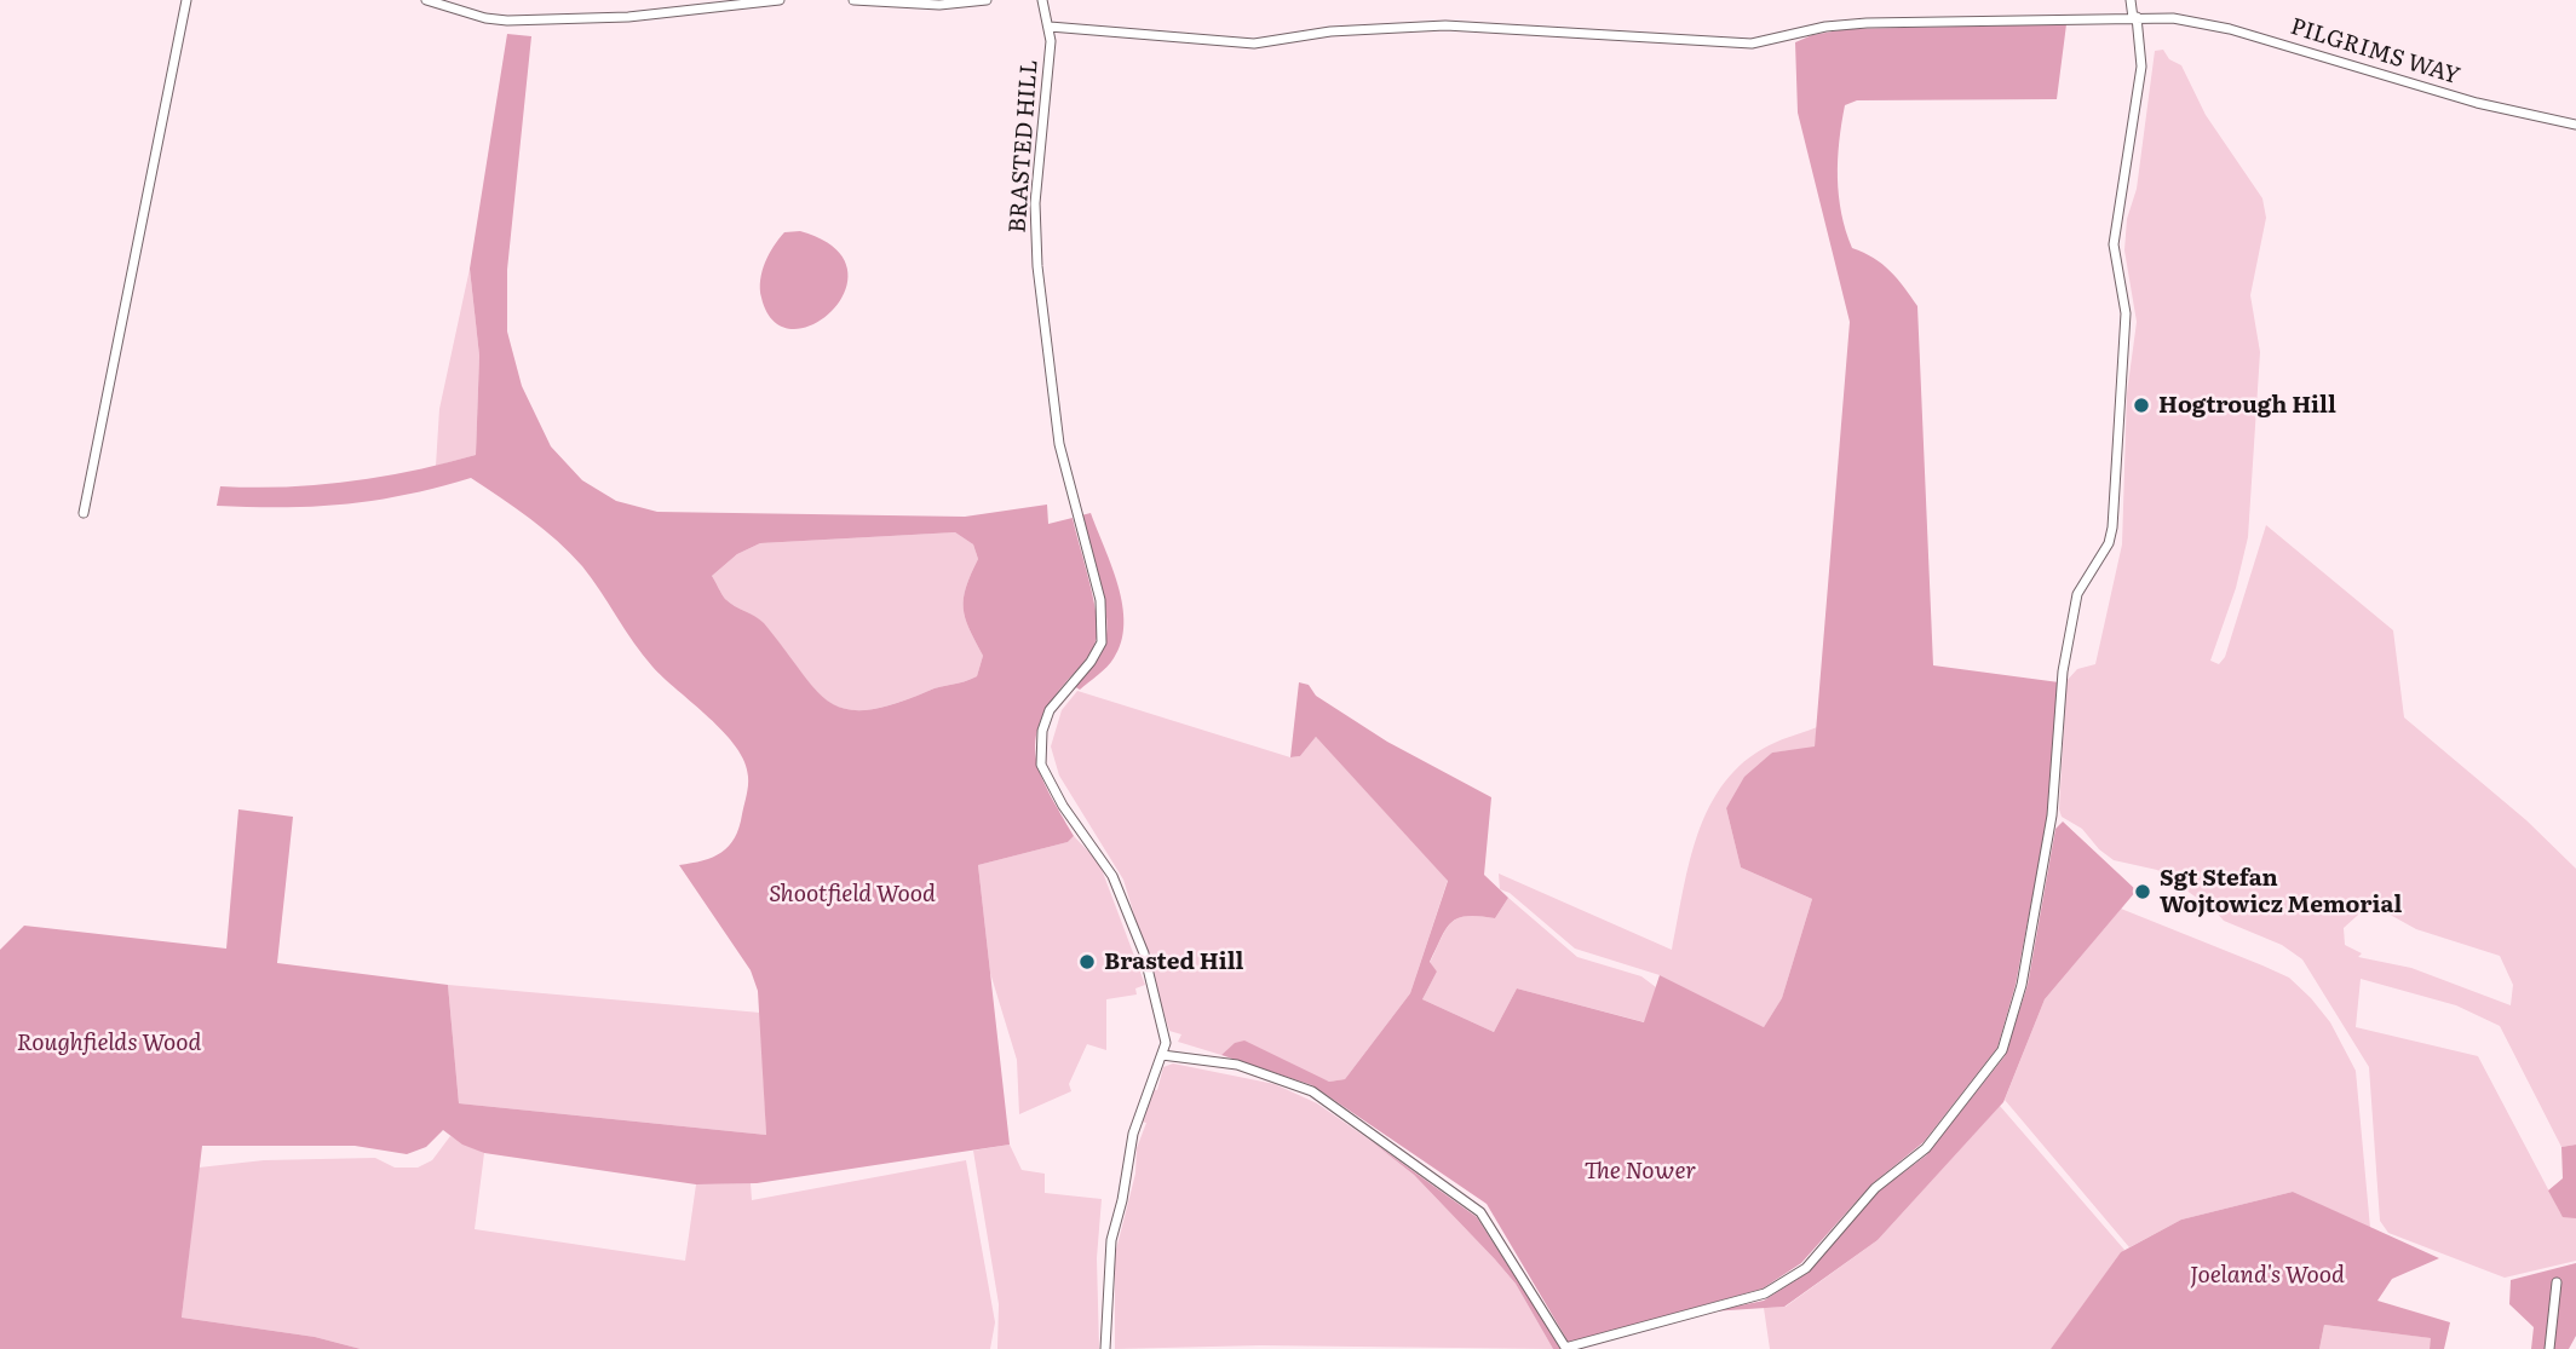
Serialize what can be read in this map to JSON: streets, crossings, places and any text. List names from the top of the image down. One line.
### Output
{"streets":{"street":["PILGRIMS WAY","BRASTED HILL"]},"crossings":[["PILGRIMS WAY","BRASTED HILL"]],"parks":["Shootfield Wood","Roughfields Wood","The Nower","Joeland's Wood"],"places":["Hogtrough Hill","Sgt Stefan Wojtowicz Memorial","Brasted Hill"]}
